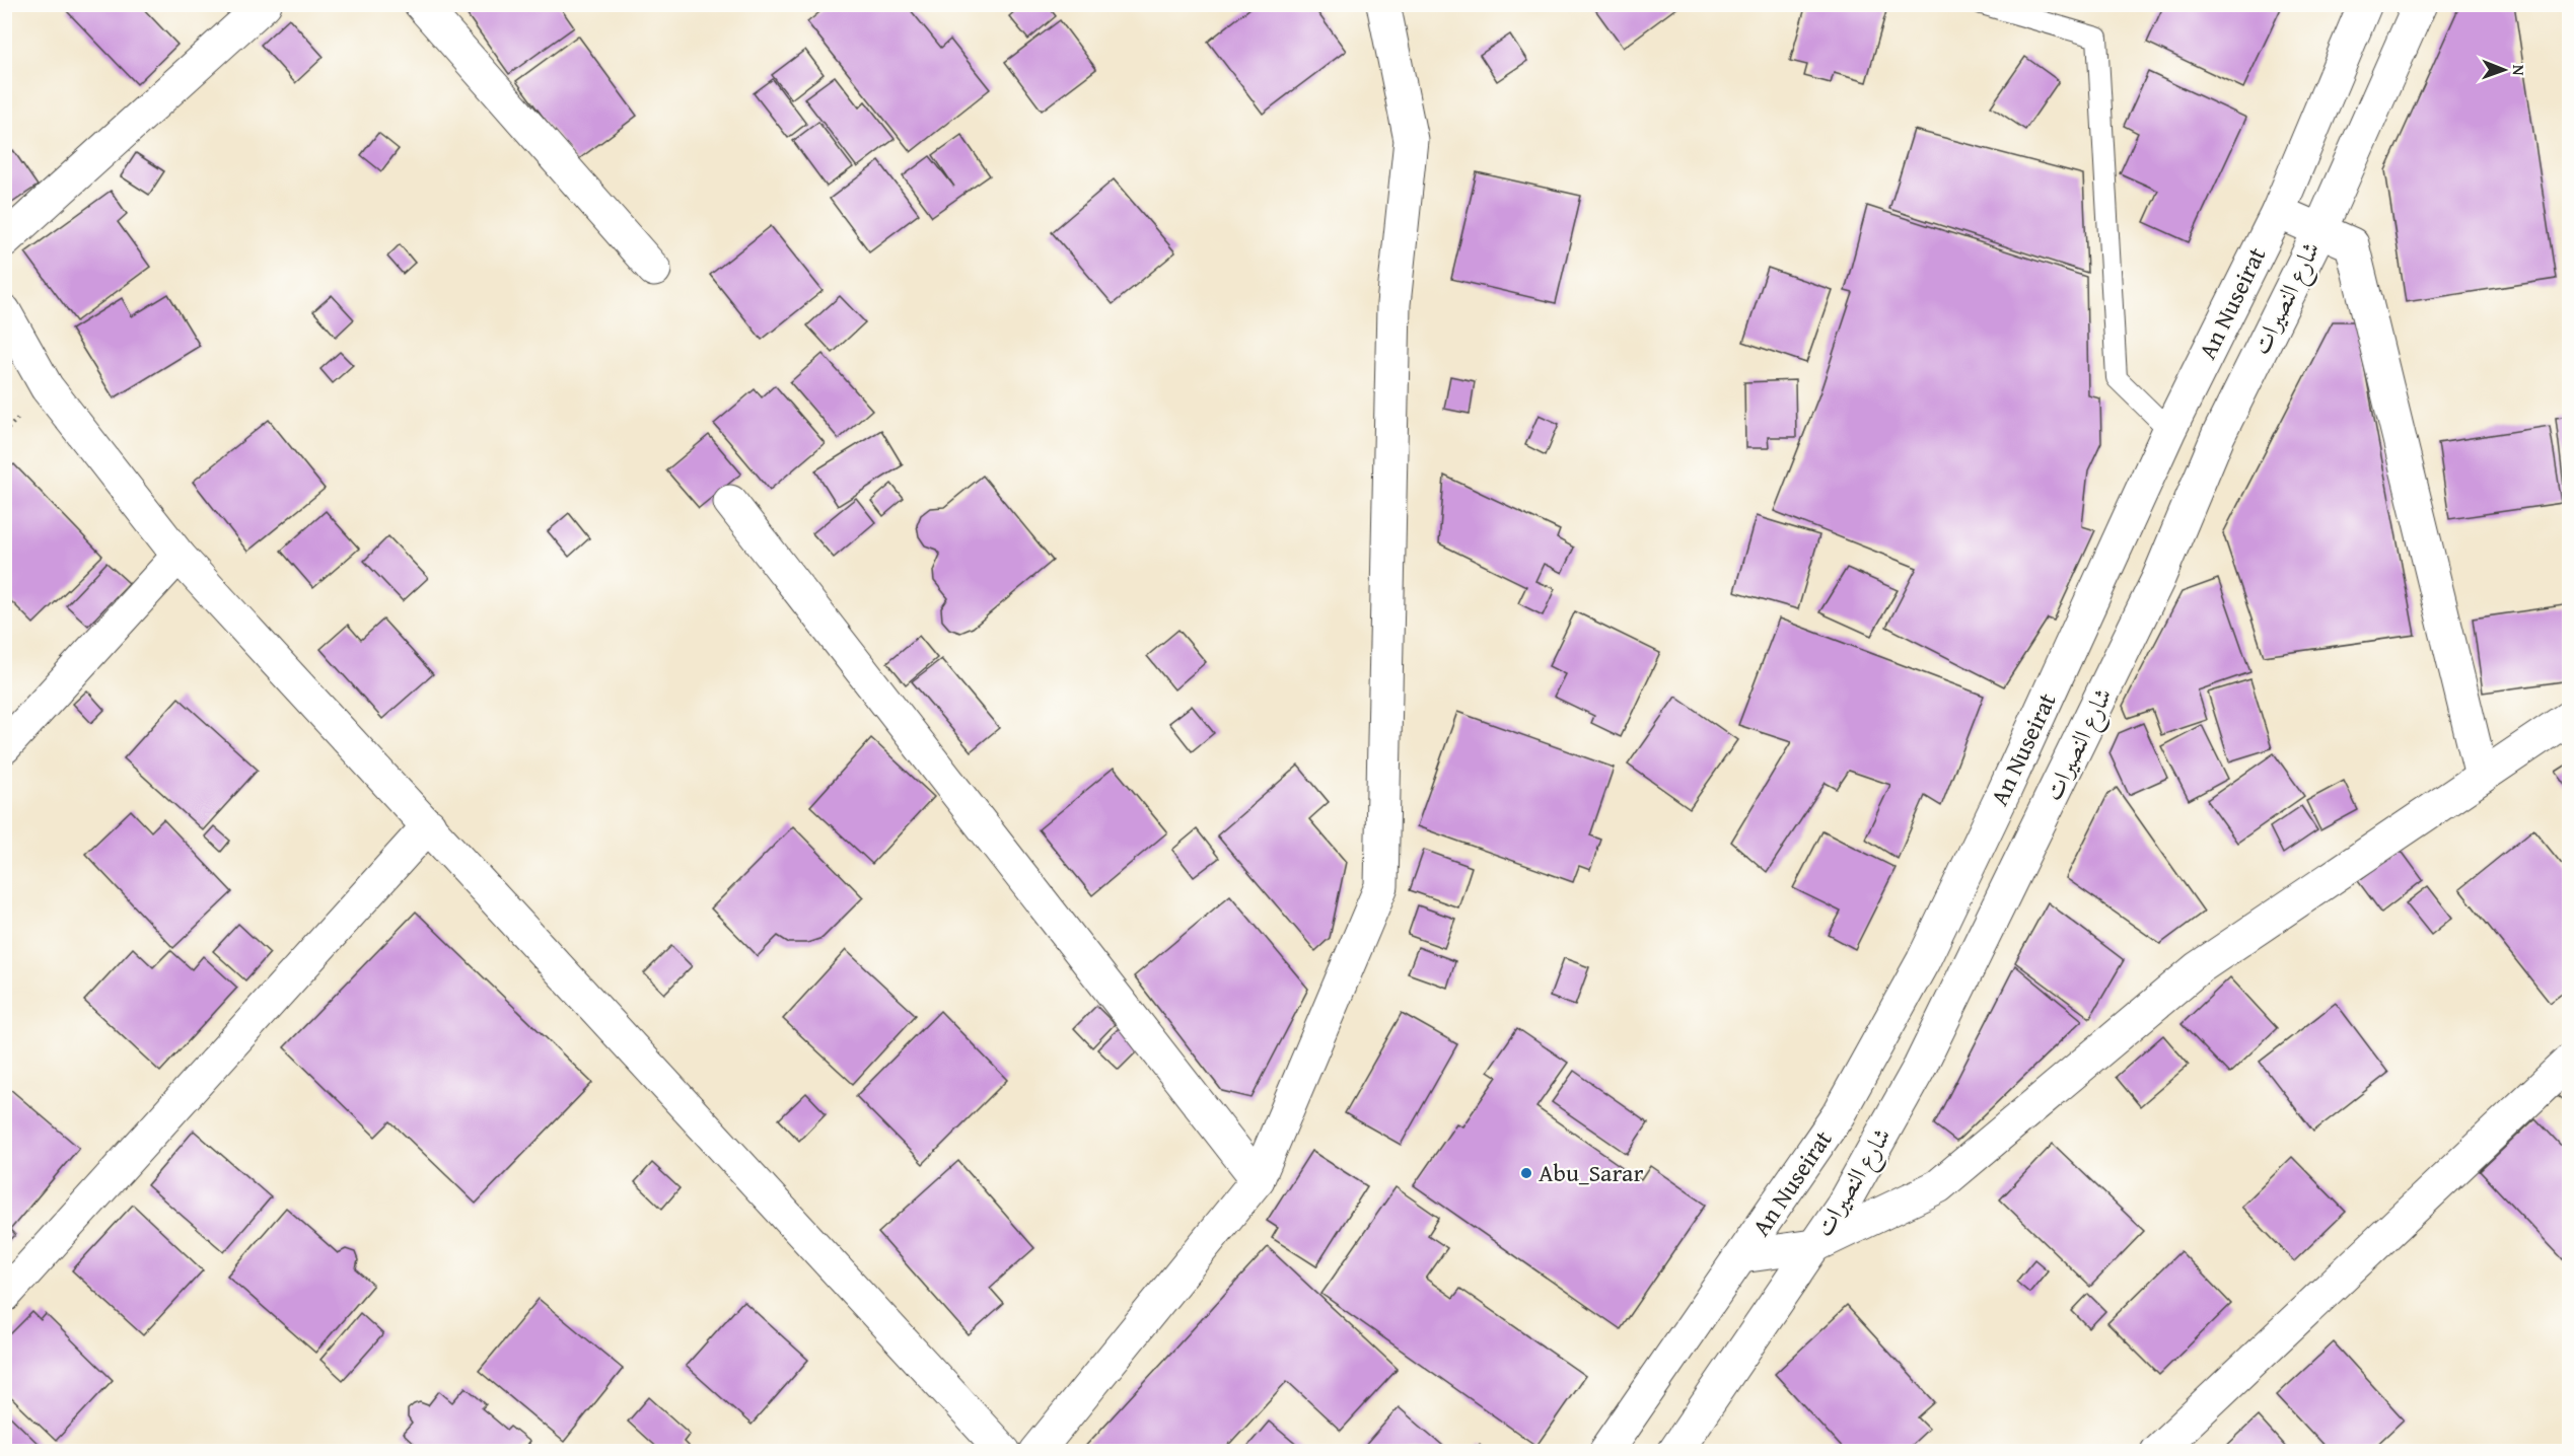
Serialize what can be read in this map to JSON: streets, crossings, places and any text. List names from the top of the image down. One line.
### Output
{"streets":{"street":["شارع النصيرات","An Nuseirat"]},"places":["Abu_Sarar"],"north":"right"}
